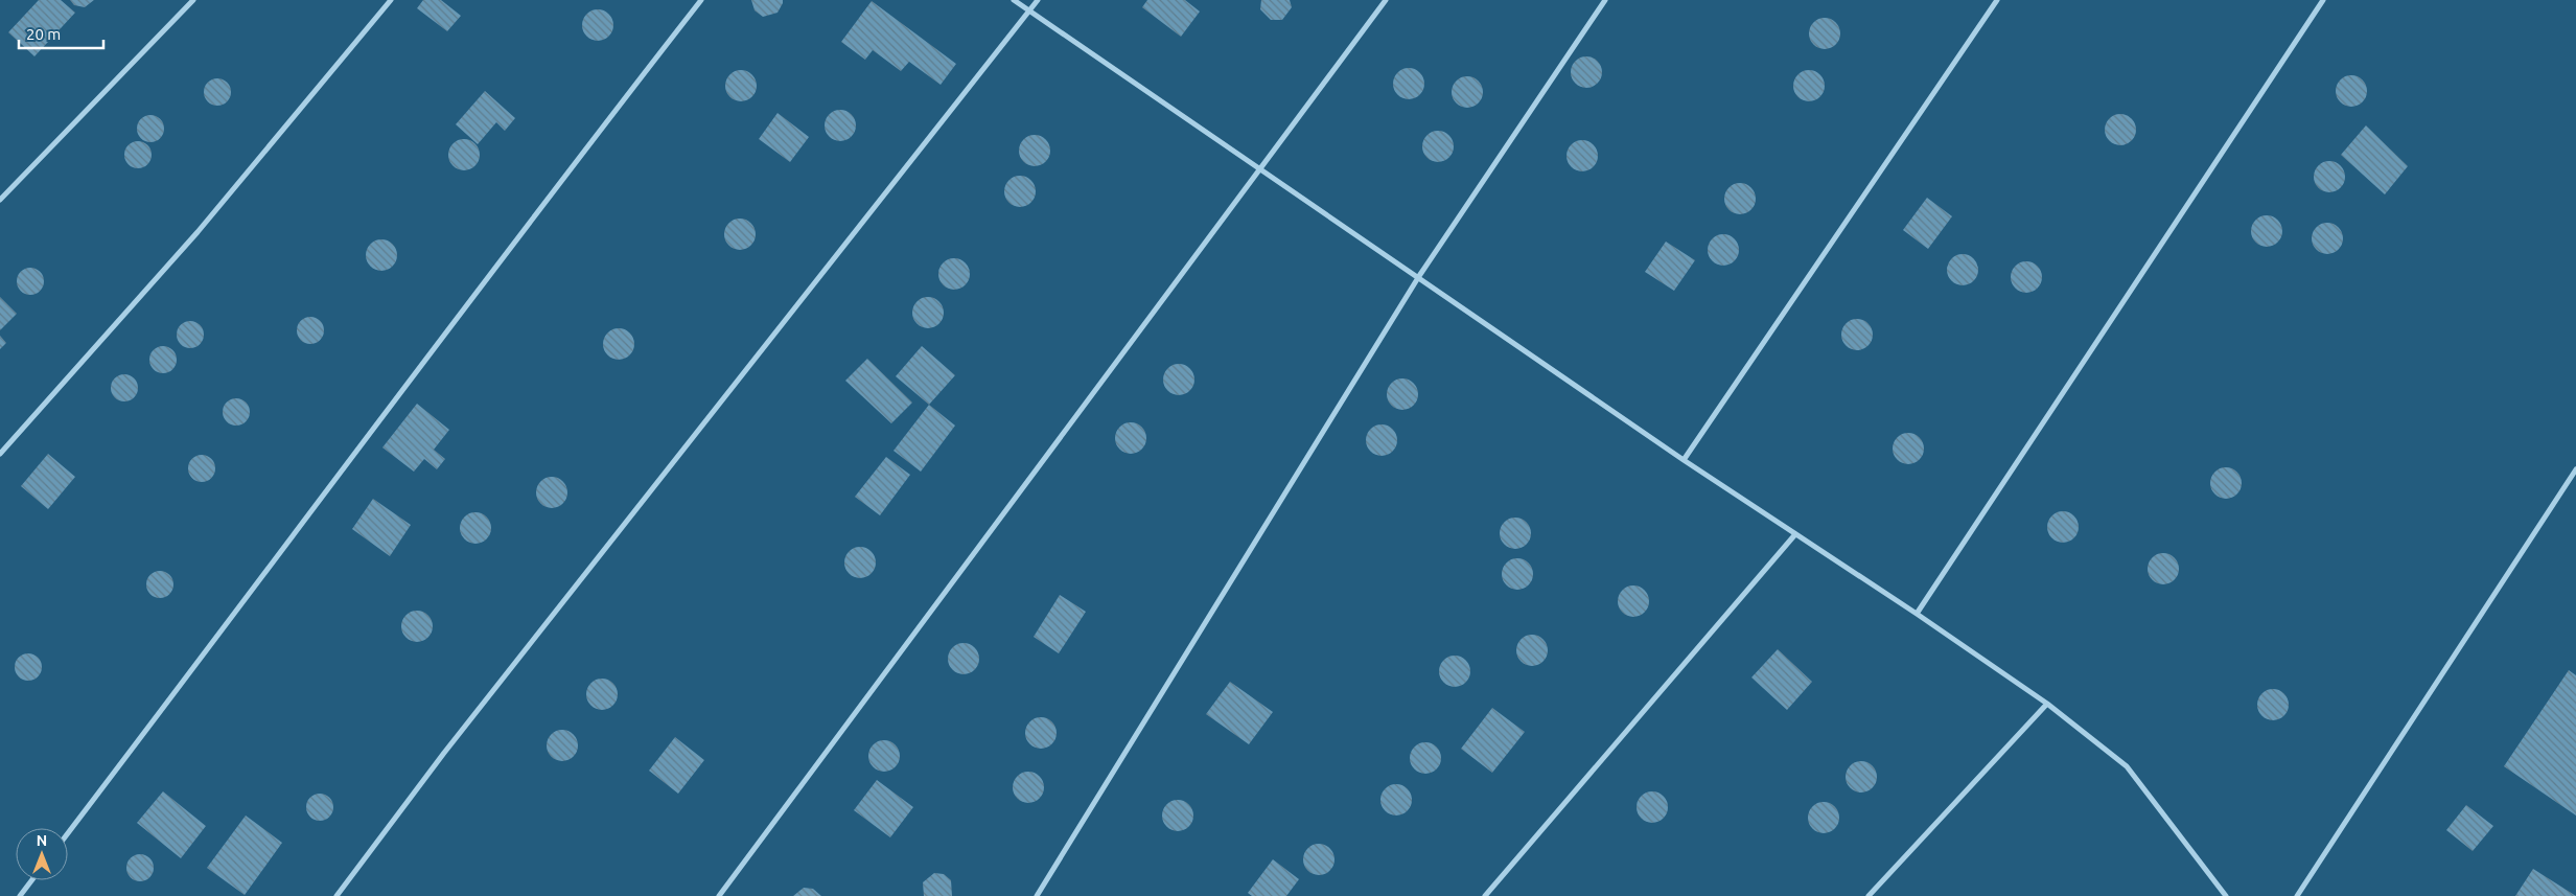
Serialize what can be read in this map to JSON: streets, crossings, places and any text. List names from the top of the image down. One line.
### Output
{"scale_bar":"20 m","north":"top"}
